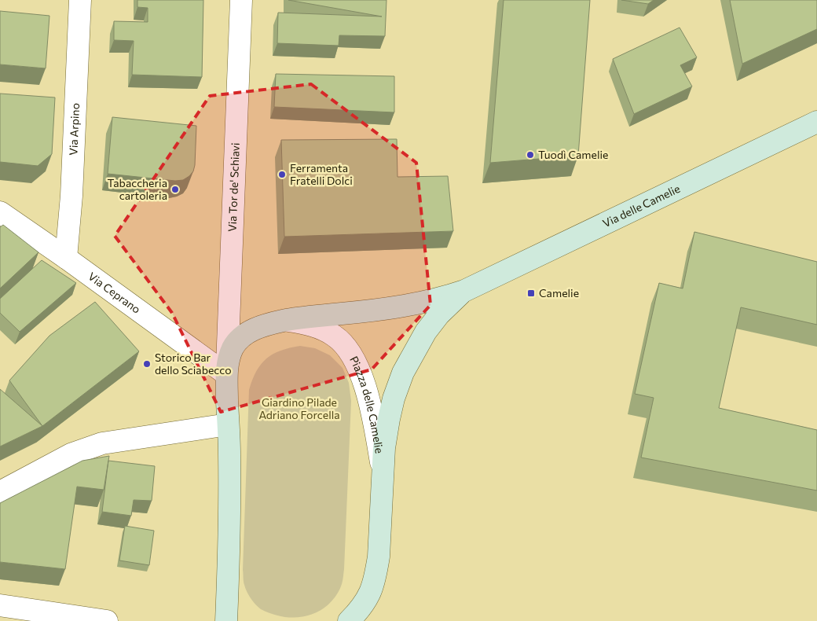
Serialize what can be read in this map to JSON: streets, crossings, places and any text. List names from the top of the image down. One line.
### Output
{"streets":{"street":["Via Arpino","Via Tor de' Schiavi","Via delle Camelie","Via Ceprano","Piazza delle Camelie"]},"crossings":[["Via Arpino","Via Ceprano"],["Via Tor de' Schiavi","Via Ceprano"],["Via Tor de' Schiavi","Piazza delle Camelie"],["Via delle Camelie","Piazza delle Camelie"],["Via Ceprano","Piazza delle Camelie"]],"parks":["Giardino Pilade Adriano Forcella"],"places":{"other":["Tuodì Camelie","Ferramenta Fratelli Dolci","Tabaccheria cartoleria","Storico Bar dello Sciabecco"],"transit":["Camelie"]}}
